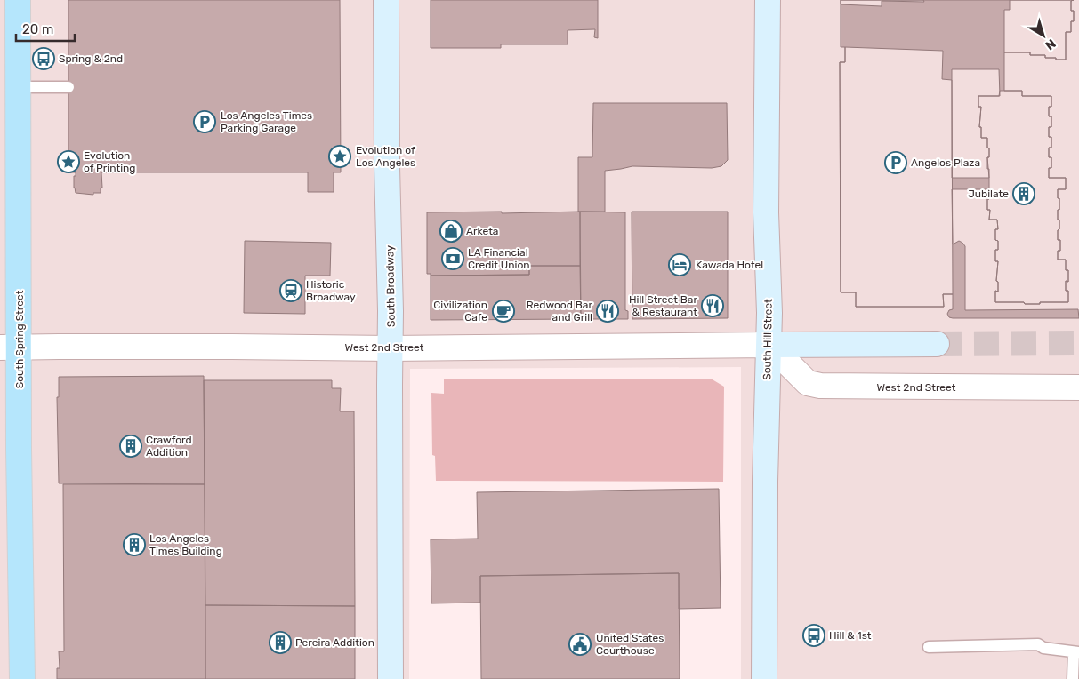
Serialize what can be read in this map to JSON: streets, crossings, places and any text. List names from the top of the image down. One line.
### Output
{"streets":{"main road":["South Broadway","South Spring Street","South Hill Street","West 2nd Street"]},"crossings":[["South Broadway","West 2nd Street"],["South Spring Street","West 2nd Street"],["South Hill Street","West 2nd Street"]],"places":{"bus stop":["Spring & 2nd","Hill & 1st"],"parking":["Los Angeles Times Parking Garage","Angelos Plaza"],"place":["Evolution of Los Angeles","Evolution of Printing"],"building":["Jubilate","Crawford Addition","Los Angeles Times Building","Pereira Addition"],"shop":["Arketa"],"bank":["LA Financial Credit Union"],"hotel":["Kawada Hotel"],"station":["Historic Broadway"],"restaurant":["Hill Street Bar & Restaurant","Redwood Bar and Grill"],"cafe":["Civilization Cafe"],"public building":["United States Courthouse"]},"scale_bar":"20 m","north":"bottom right"}
